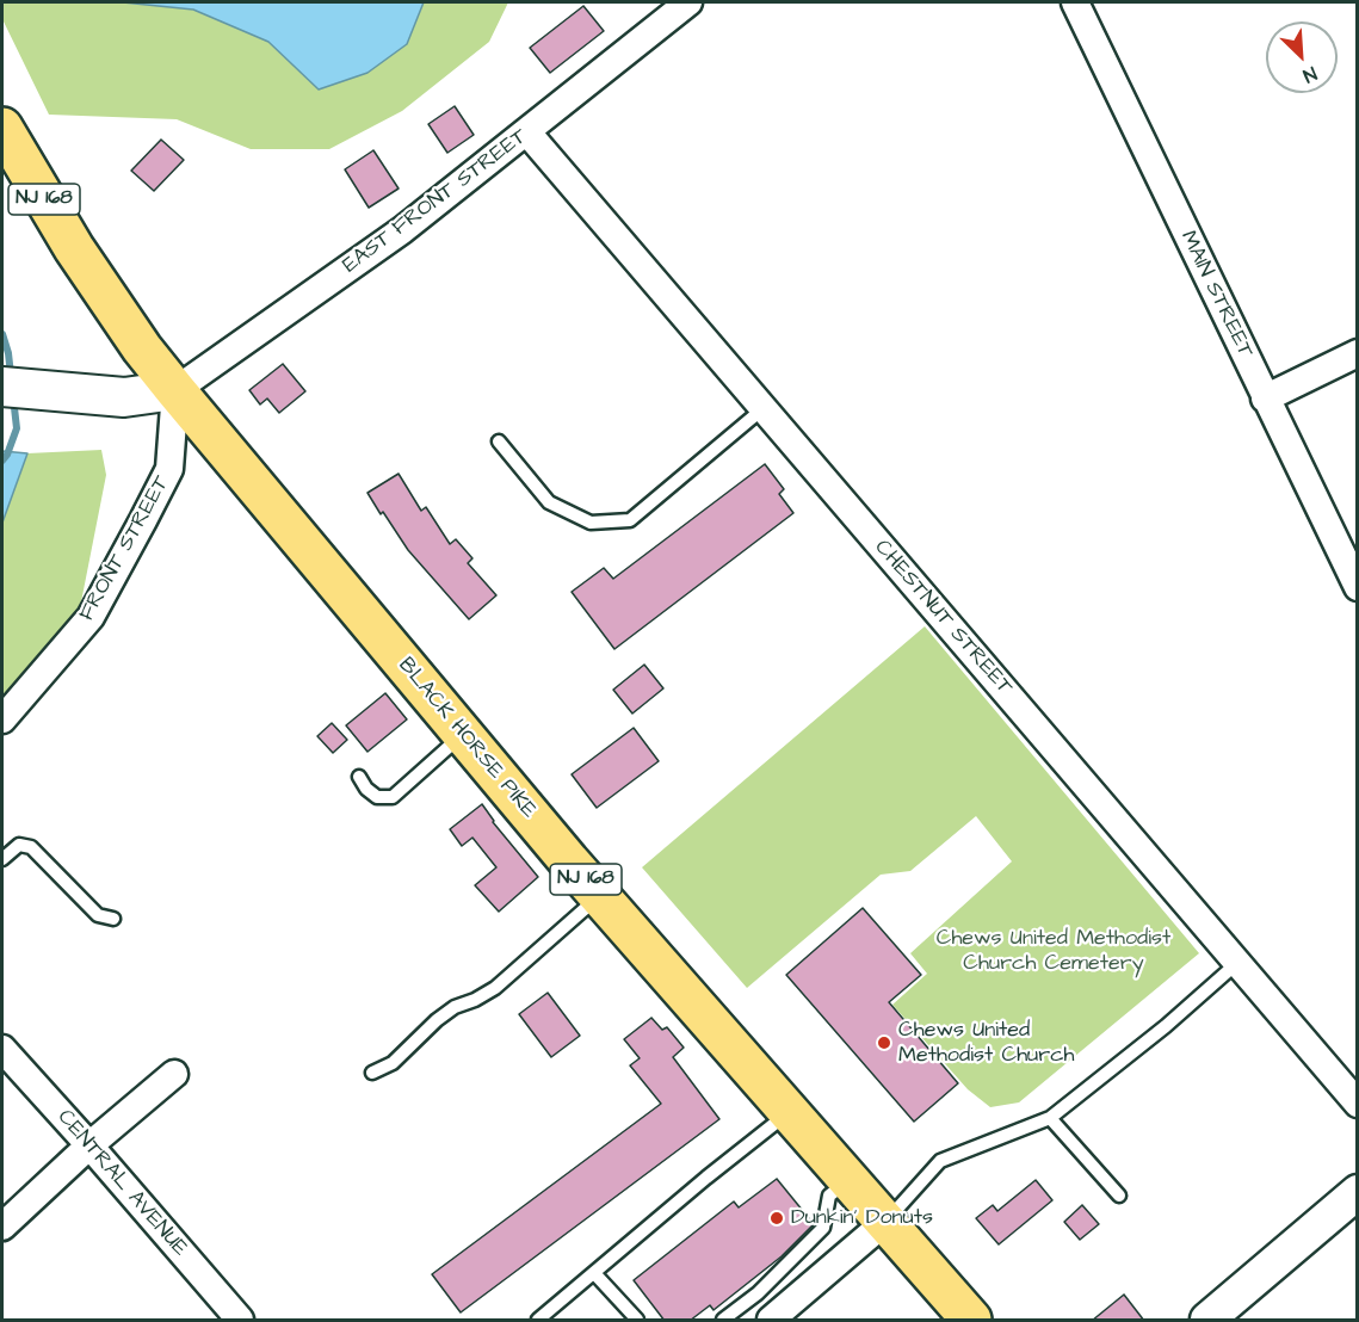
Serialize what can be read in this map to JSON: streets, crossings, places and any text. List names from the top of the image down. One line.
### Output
{"streets":{"main road":["NJ 168","BLACK HORSE PIKE"],"street":["EAST FRONT STREET","MAIN STREET","FRONT STREET","CHESTNUT STREET","CENTRAL AVENUE"]},"crossings":[["EAST FRONT STREET","FRONT STREET"],["EAST FRONT STREET","CHESTNUT STREET"],["EAST FRONT STREET","BLACK HORSE PIKE"],["FRONT STREET","BLACK HORSE PIKE"]],"parks":["Chews United Methodist Church Cemetery"],"places":["Chews United Methodist Church","Dunkin' Donuts"],"north":"bottom right"}
